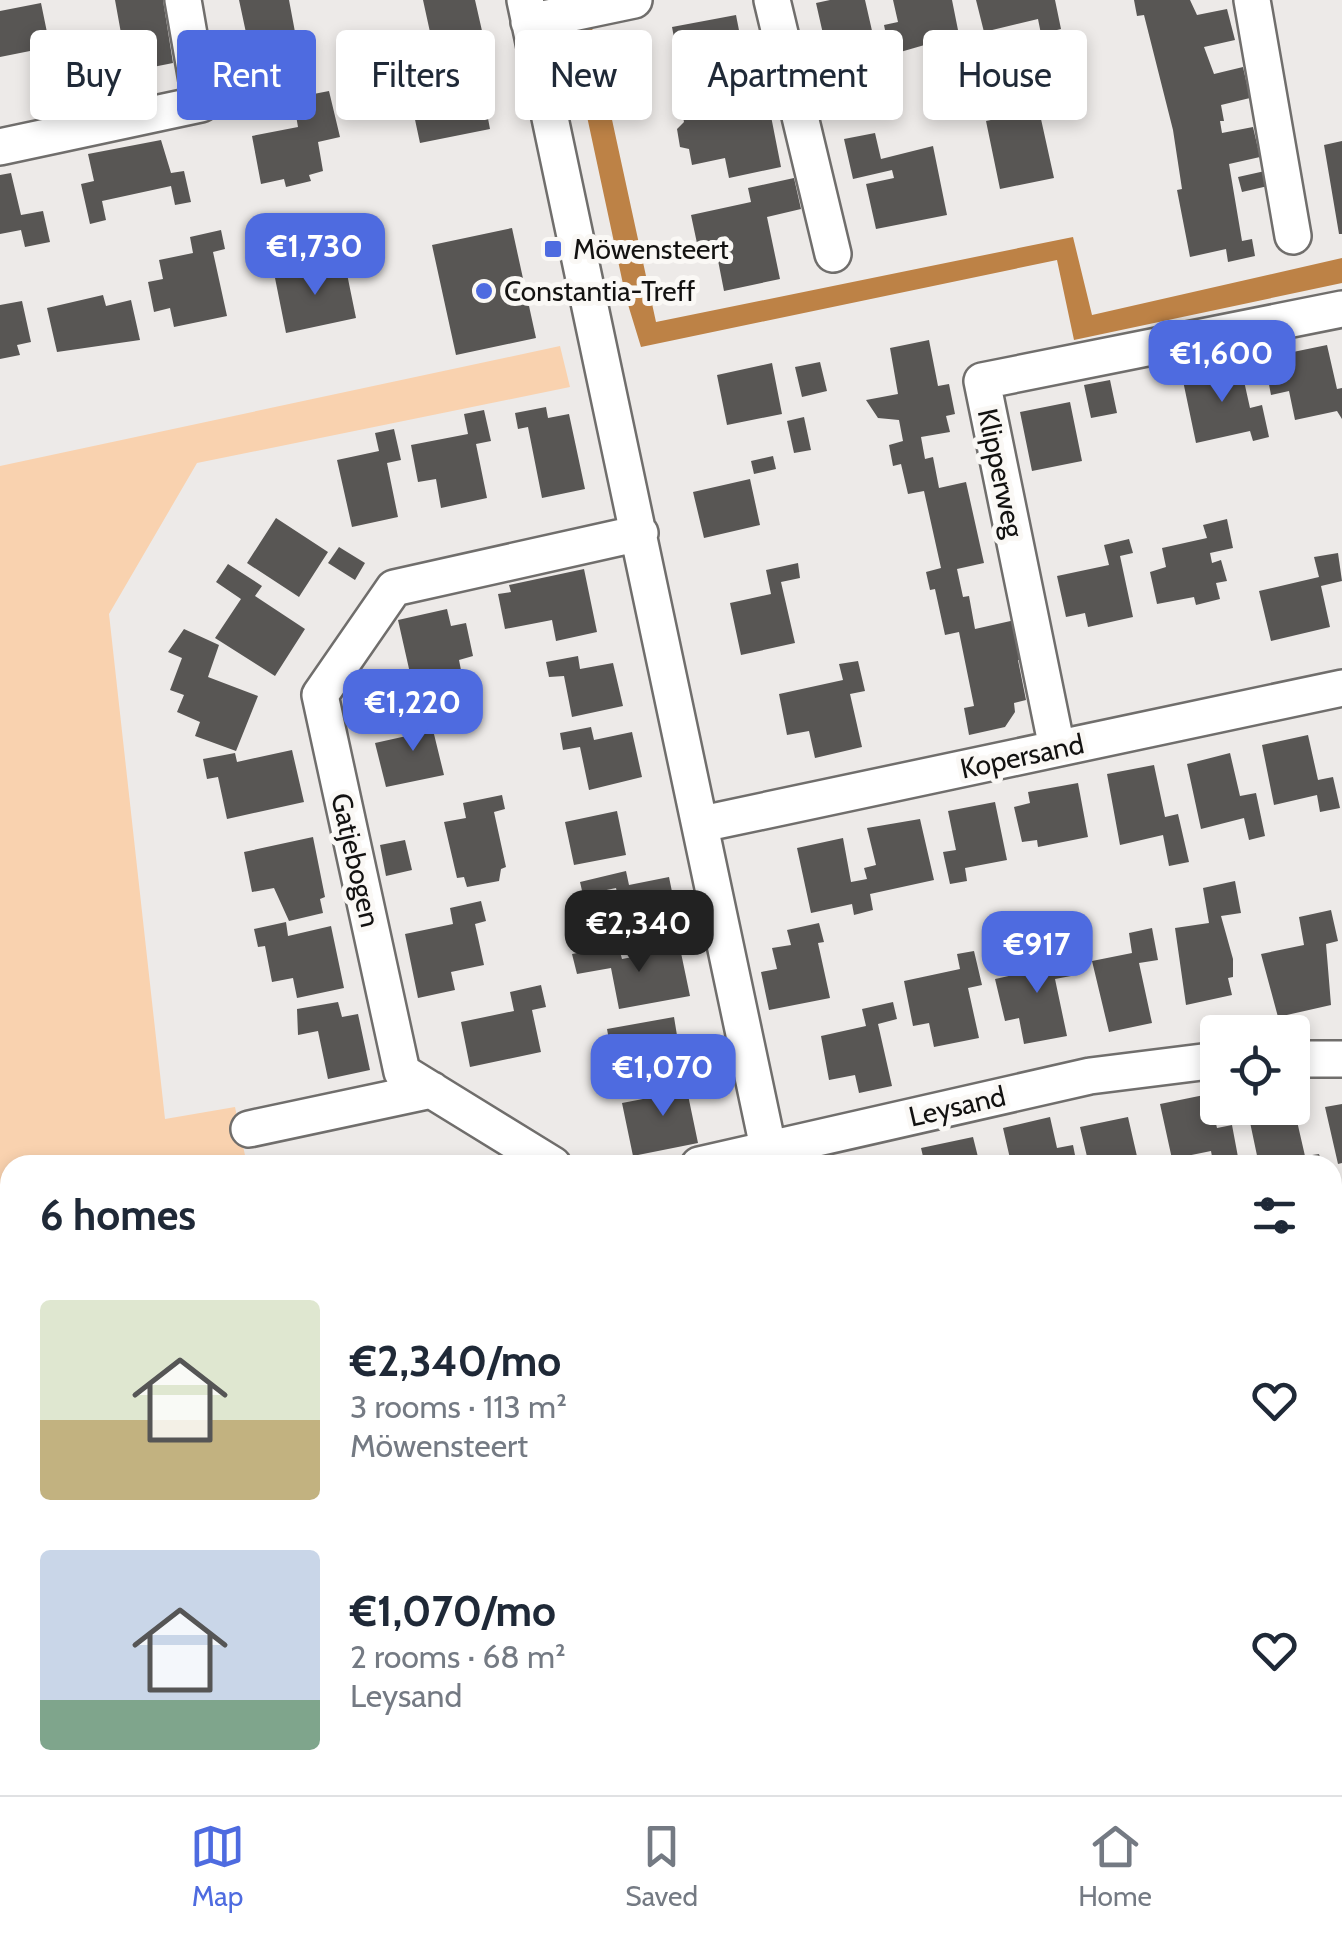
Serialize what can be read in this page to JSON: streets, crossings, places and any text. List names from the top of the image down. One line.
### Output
{"streets":{"street":["Klipperweg","Kopersand","Gatjebogen","Leysand"]},"crossings":[["Klipperweg","Kopersand"]],"places":{"transit":["Möwensteert"],"other":["Constantia-Treff"]},"page":{"chip":["Buy","Rent","Filters","New","Apartment","House"],"price":["€1,730","€1,600","€1,220","€2,340","€917","€1,070"],"heading":"6 homes","list":[{"name":"€2,340/mo","note":"3 rooms · 113 m² · Möwensteert"},{"name":"€1,070/mo","note":"2 rooms · 68 m² · Leysand"}],"tabs":["Map","Saved","Home"]}}
